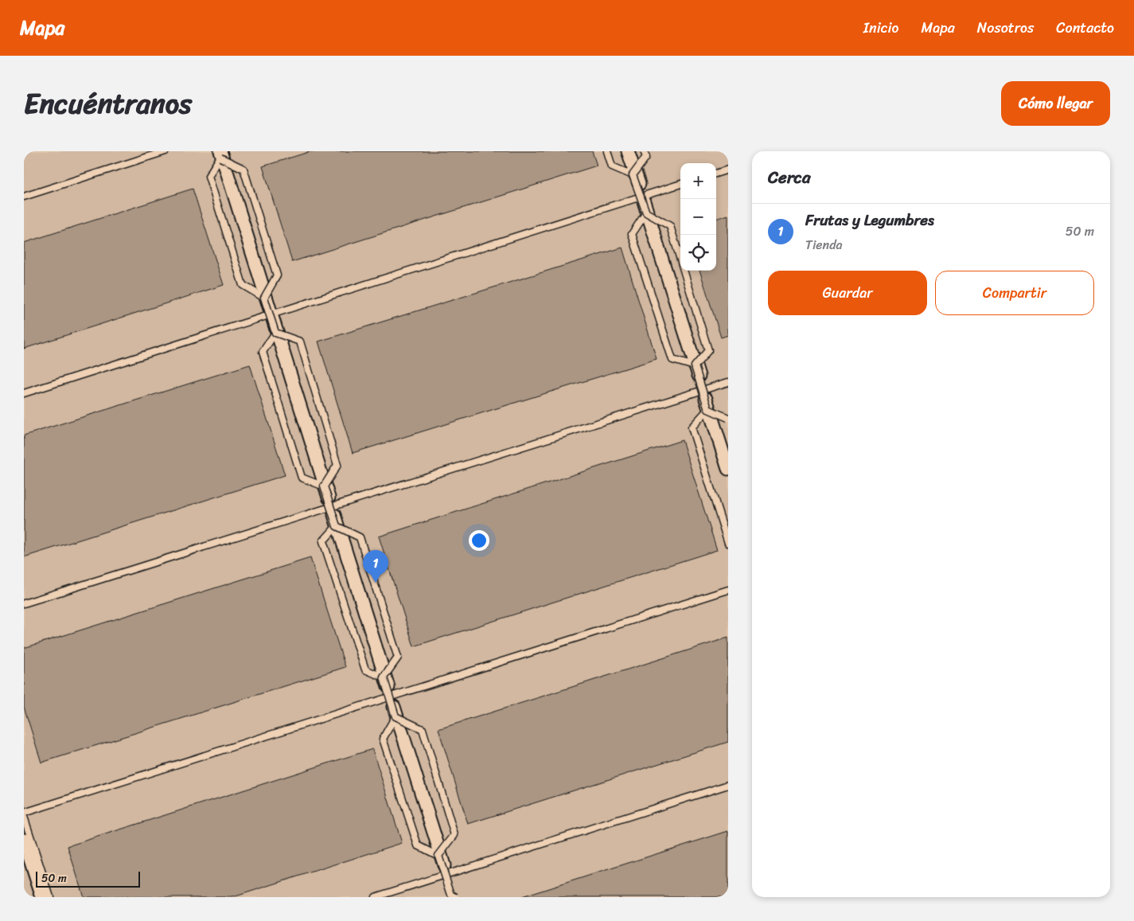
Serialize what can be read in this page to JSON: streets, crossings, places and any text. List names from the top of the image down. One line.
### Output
{"scale_bar":"50 m","page":{"header":"Mapa","nav":["Inicio","Mapa","Nosotros","Contacto"],"title":"Encuéntranos","buttons":["Cómo llegar",["Guardar","Compartir"]],"heading":"Cerca","map_buttons":["+","−"],"list":[{"mark":"1","name":"Frutas y Legumbres","note":"Tienda","value":"50 m"}],"pins":"1","scale":"50 m"}}
